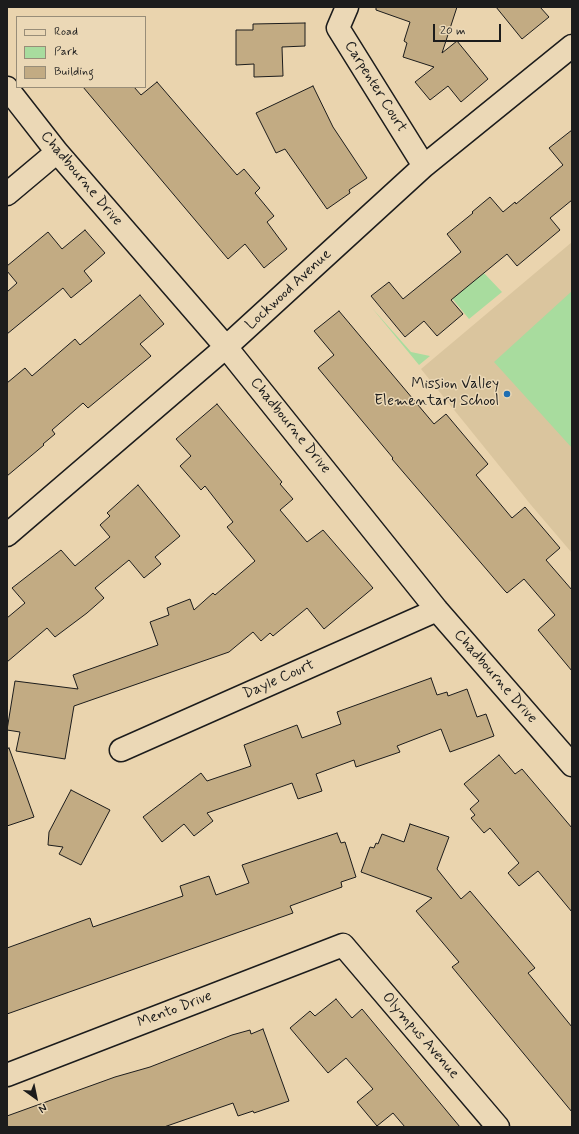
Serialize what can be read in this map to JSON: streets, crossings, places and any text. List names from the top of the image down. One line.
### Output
{"streets":{"street":["Carpenter Court","Chadbourne Drive","Lockwood Avenue","Dayle Court","Mento Drive","Olympus Avenue"]},"crossings":[["Carpenter Court","Lockwood Avenue"],["Chadbourne Drive","Lockwood Avenue"],["Chadbourne Drive","Dayle Court"],["Mento Drive","Olympus Avenue"]],"places":["Mission Valley Elementary School"],"legend":["Road","Park","Building"],"scale_bar":"20 m","north":"bottom right"}
